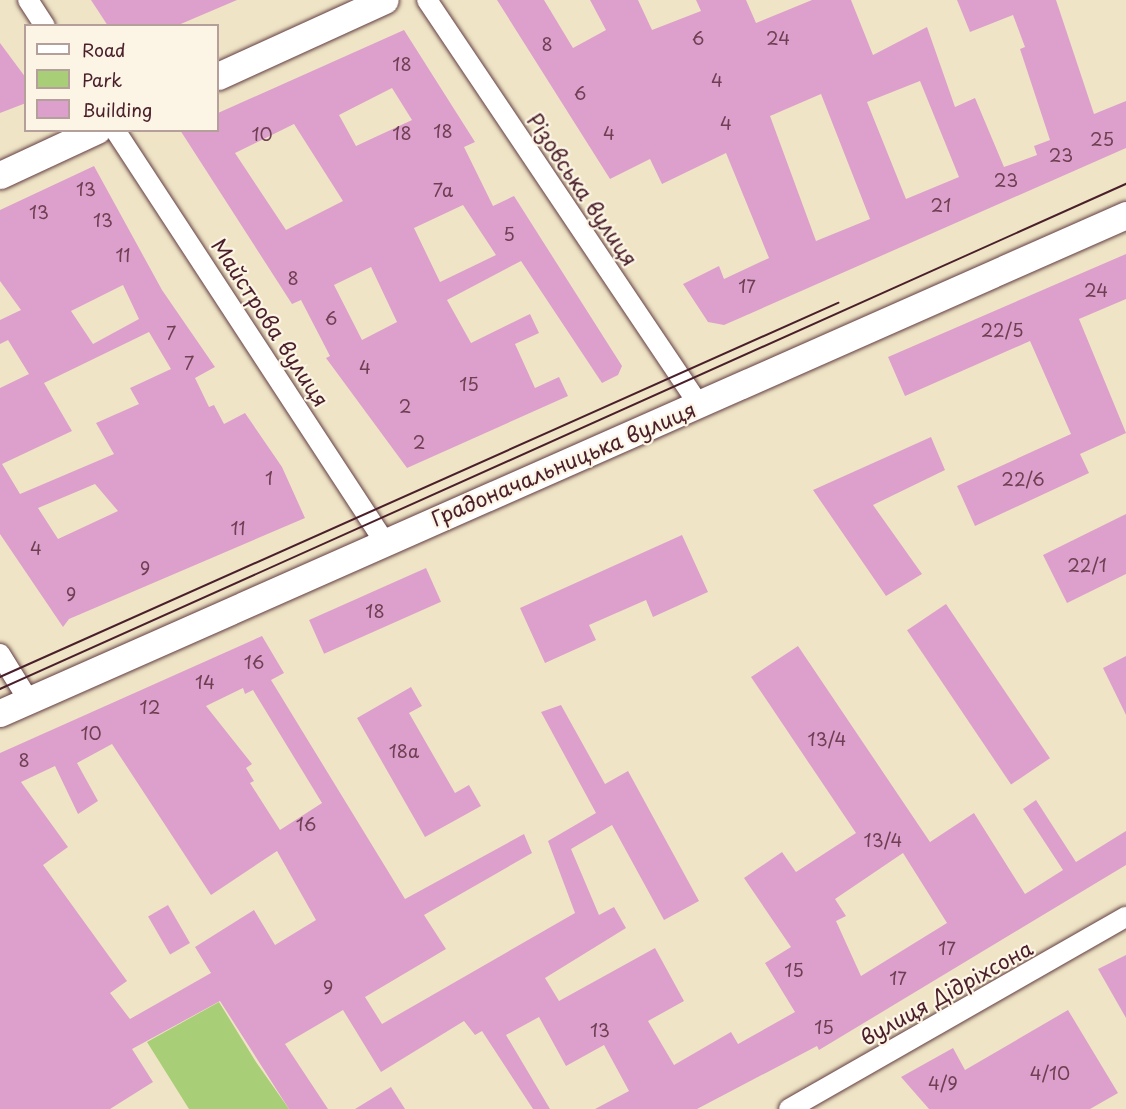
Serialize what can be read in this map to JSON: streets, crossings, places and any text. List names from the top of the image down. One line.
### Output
{"streets":{"street":["Різовська вулиця","Майстрова вулиця","Градоначальницька вулиця","вулиця Дідріхсона"]},"crossings":[["Різовська вулиця","Градоначальницька вулиця"],["Майстрова вулиця","Градоначальницька вулиця"]],"house_numbers":["6","24","8","18","4","6","4","18","18","4","10","25","23","23","13","7а","21","13","13","5","11","8","17","24","6","22/5","7","7","4","15","2","2","1","22/6","11","4","22/1","9","9","18","16","14","12","10","13/4","18а","8","16","13/4","17","15","17","9","15","13","4/10","4/9"],"legend":["Road","Park","Building"]}
